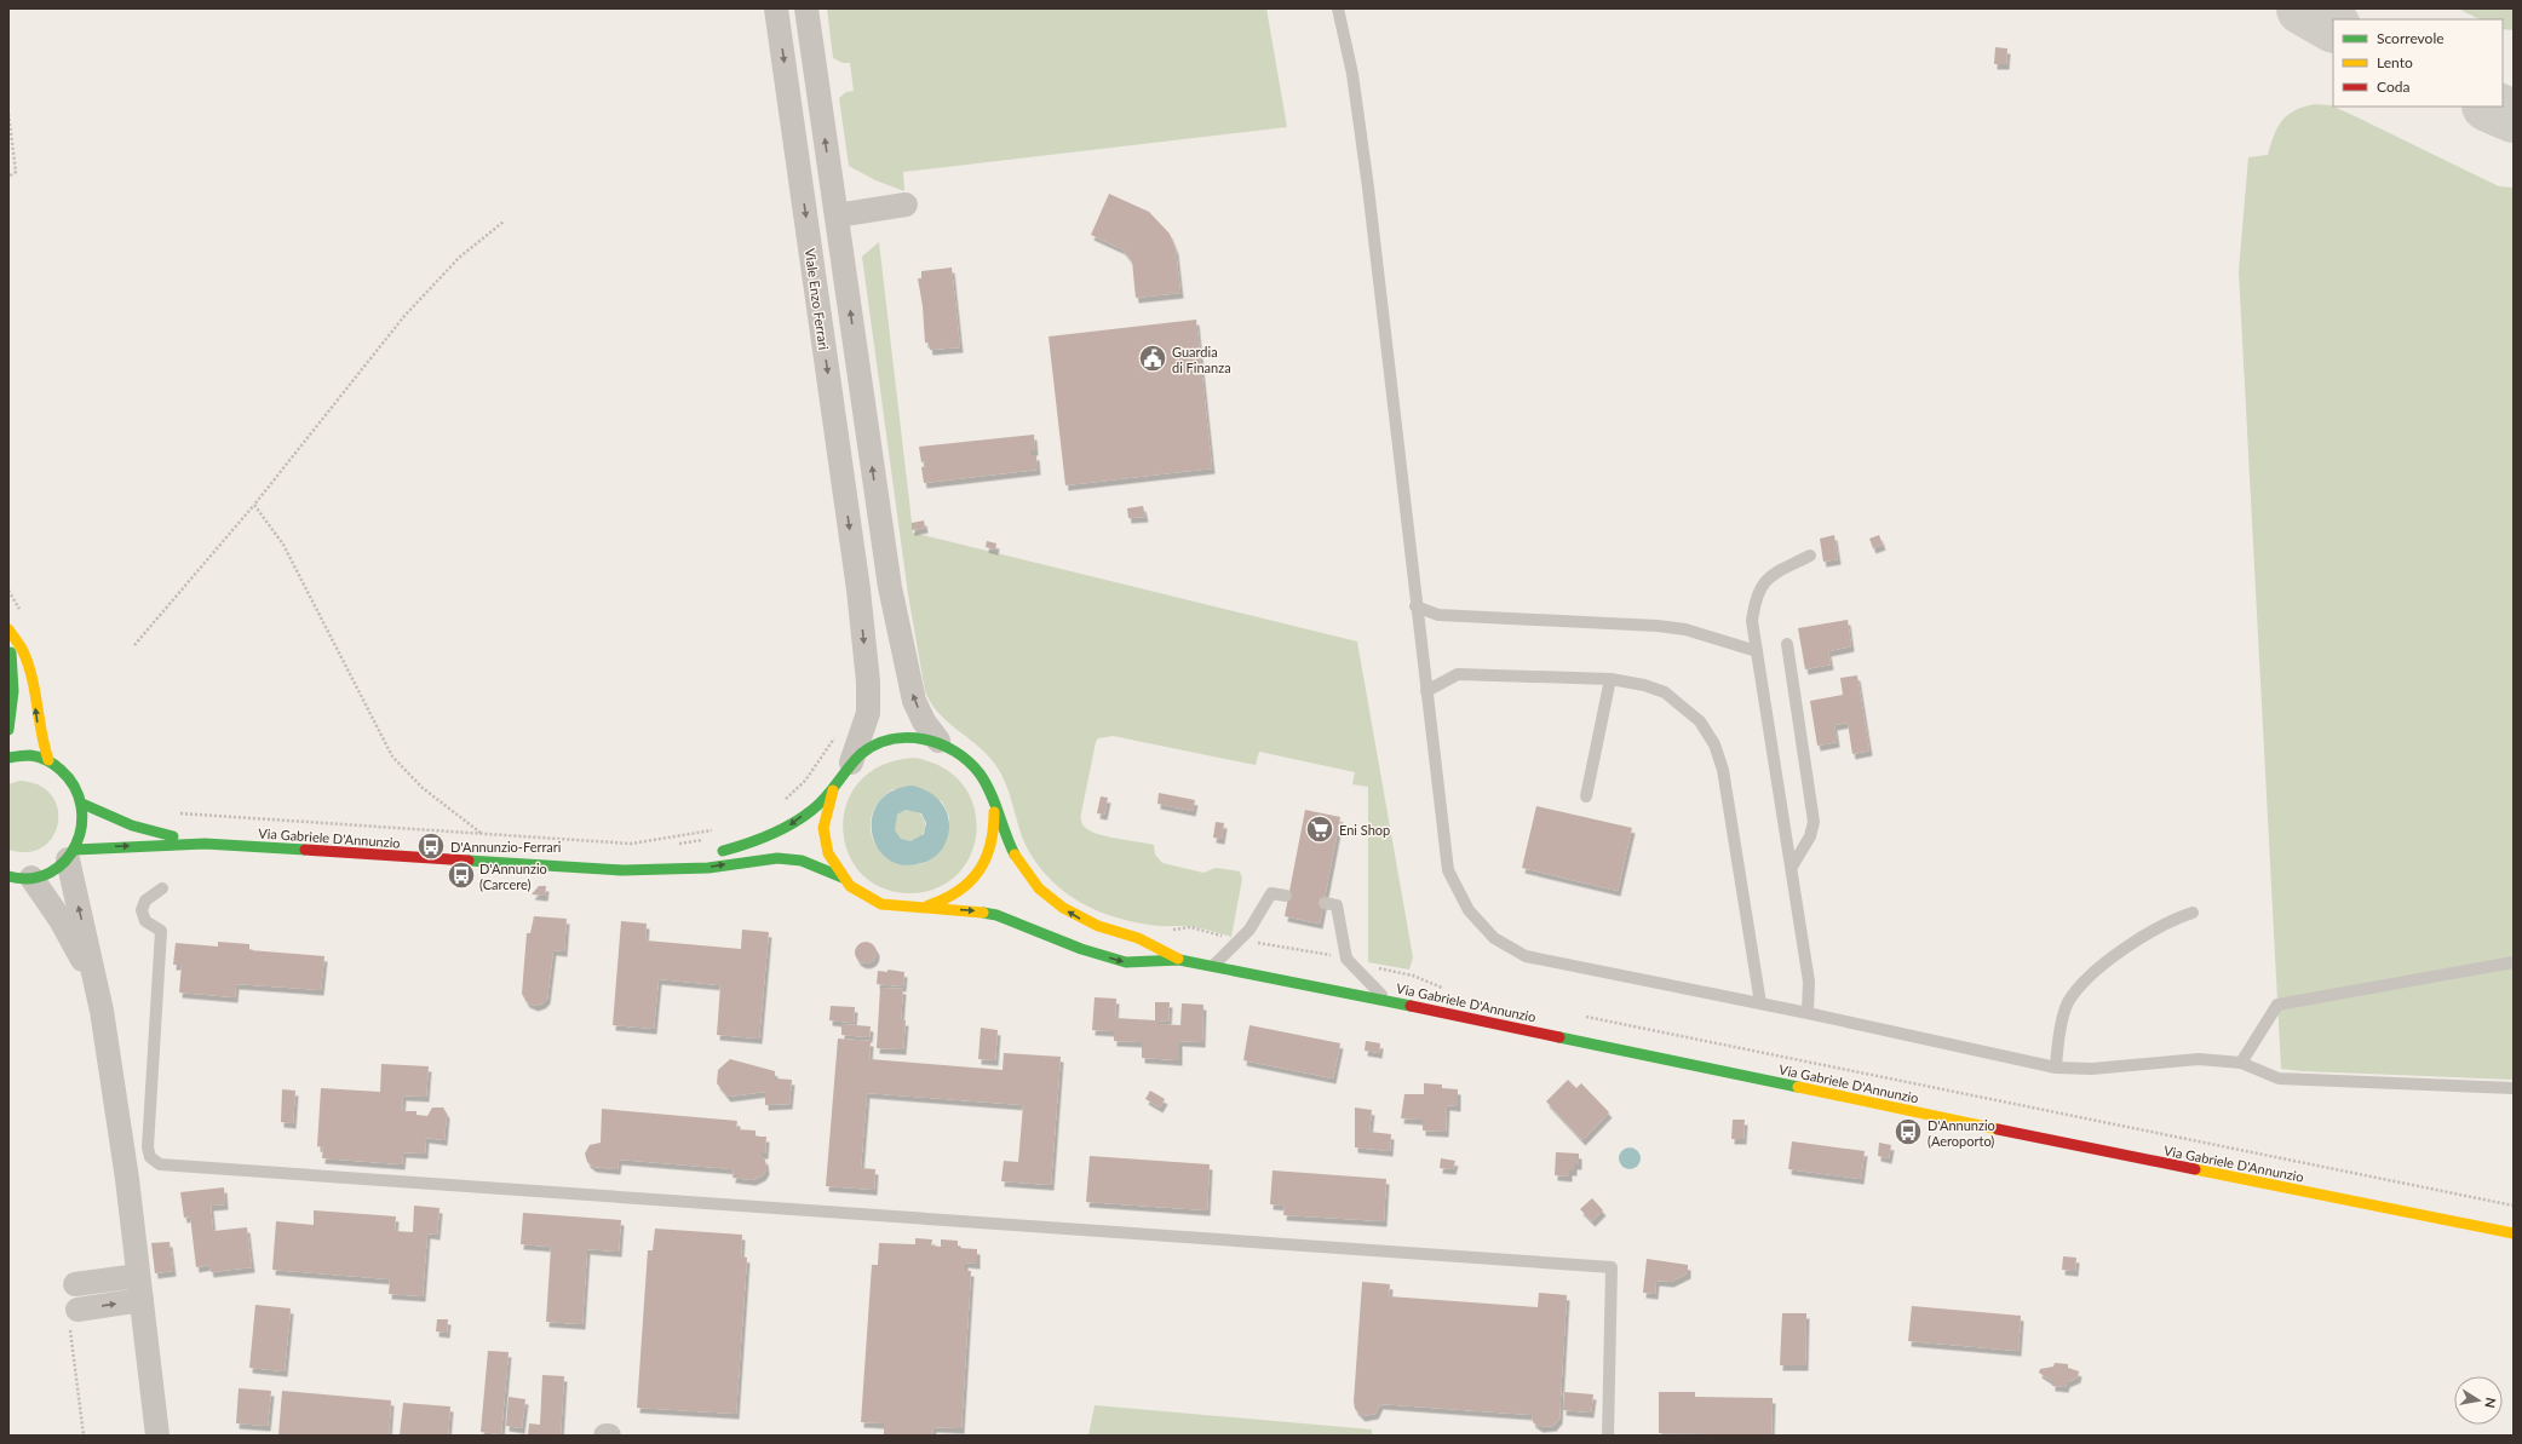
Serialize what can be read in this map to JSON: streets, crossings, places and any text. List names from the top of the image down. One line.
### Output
{"streets":{"main road":["Via Gabriele D'Annunzio"],"street":["Viale Enzo Ferrari"]},"places":{"public building":["Guardia di Finanza"],"supermarket":["Eni Shop"],"bus stop":["D'Annunzio-Ferrari","D'Annunzio (Carcere)","D'Annunzio (Aeroporto)"]},"legend":["Scorrevole","Lento","Coda"],"north":"right"}
